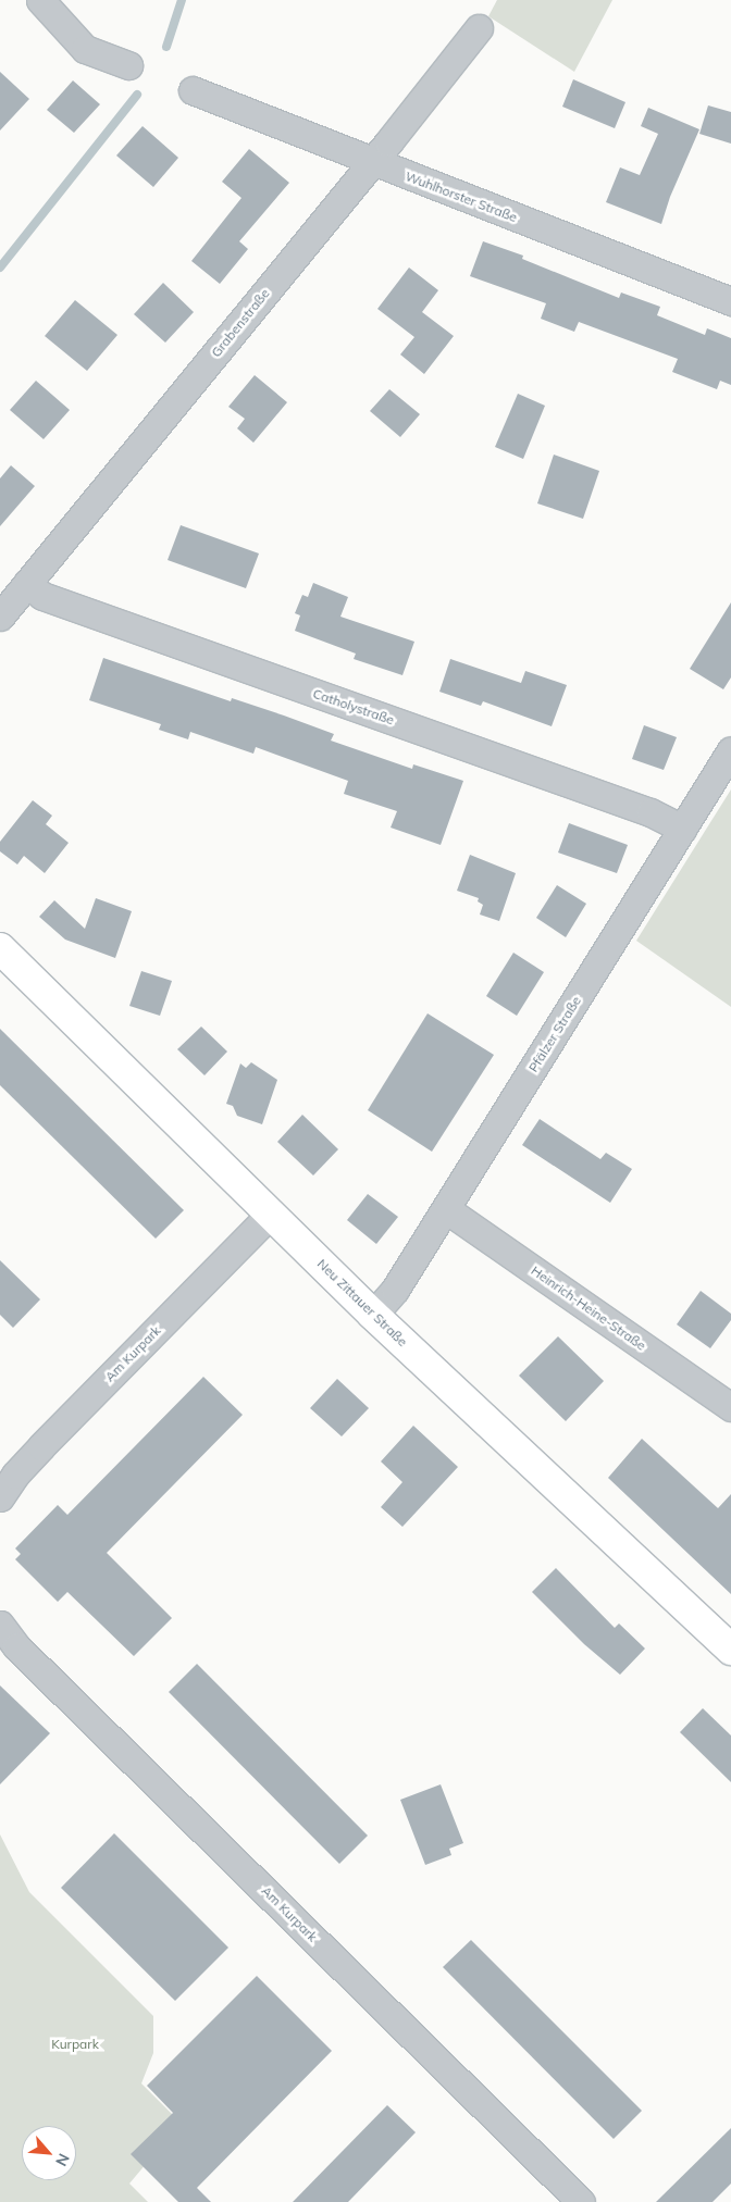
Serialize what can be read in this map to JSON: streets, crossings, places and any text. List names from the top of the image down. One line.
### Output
{"streets":{"main road":["Neu Zittauer Straße"],"street":["Wuhlhorster Straße","Grabenstraße","Catholystraße","Pfälzer Straße","Heinrich-Heine-Straße","Am Kurpark"]},"crossings":[["Wuhlhorster Straße","Grabenstraße"],["Grabenstraße","Catholystraße"],["Catholystraße","Pfälzer Straße"],["Pfälzer Straße","Neu Zittauer Straße"],["Pfälzer Straße","Heinrich-Heine-Straße"],["Neu Zittauer Straße","Am Kurpark"]],"parks":["Kurpark"],"north":"bottom right"}
